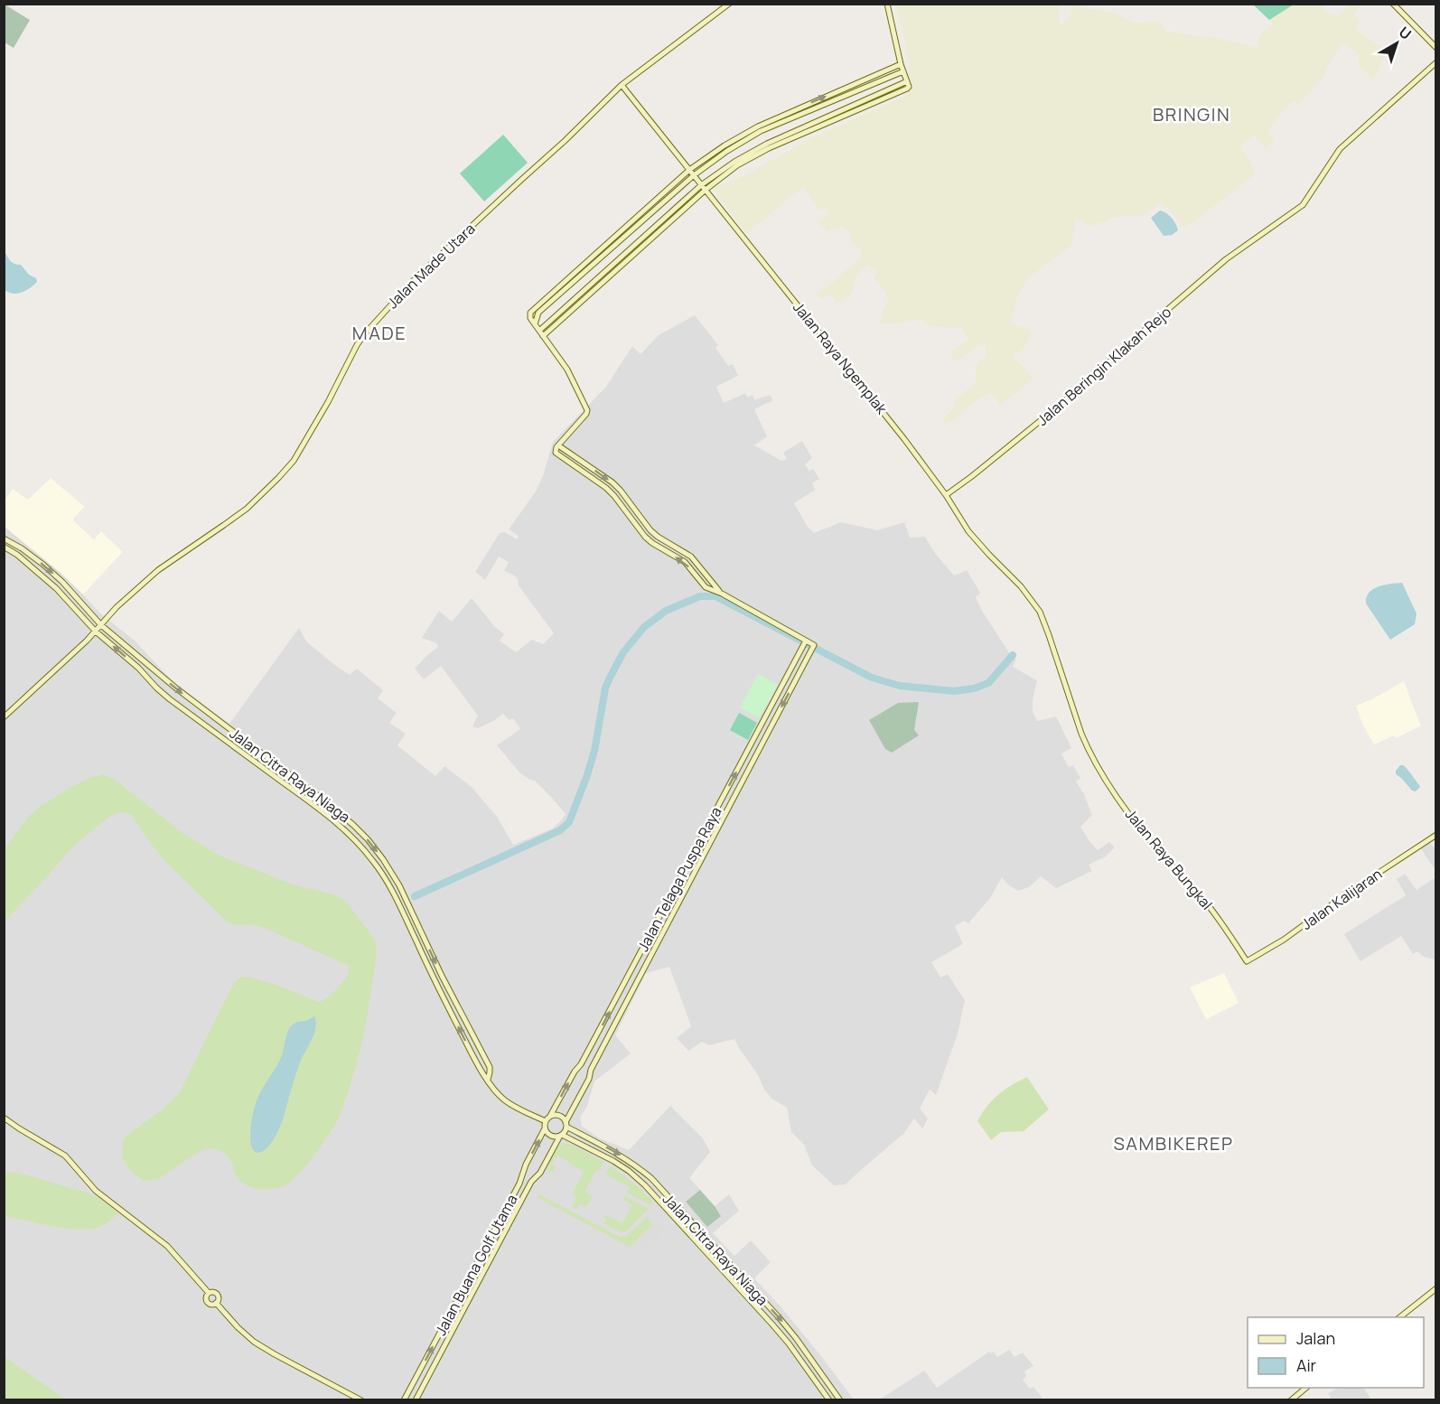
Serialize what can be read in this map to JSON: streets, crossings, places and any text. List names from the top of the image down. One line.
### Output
{"streets":{"street":["Jalan Made Utara","Jalan Raya Ngemplak","Jalan Beringin Klakah Rejo","Jalan Citra Raya Niaga","Jalan Raya Bungkal","Jalan Telaga Puspa Raya","Jalan Kalijaran","Jalan Buana Golf Utama"]},"crossings":[["Jalan Made Utara","Jalan Raya Ngemplak"],["Jalan Made Utara","Jalan Citra Raya Niaga"],["Jalan Raya Ngemplak","Jalan Beringin Klakah Rejo"],["Jalan Raya Ngemplak","Jalan Raya Bungkal"],["Jalan Citra Raya Niaga","Jalan Telaga Puspa Raya"],["Jalan Citra Raya Niaga","Jalan Buana Golf Utama"],["Jalan Raya Bungkal","Jalan Kalijaran"],["Jalan Telaga Puspa Raya","Jalan Buana Golf Utama"]],"districts":["BRINGIN","MADE","SAMBIKEREP"],"legend":["Jalan","Air"],"north":"top right"}
